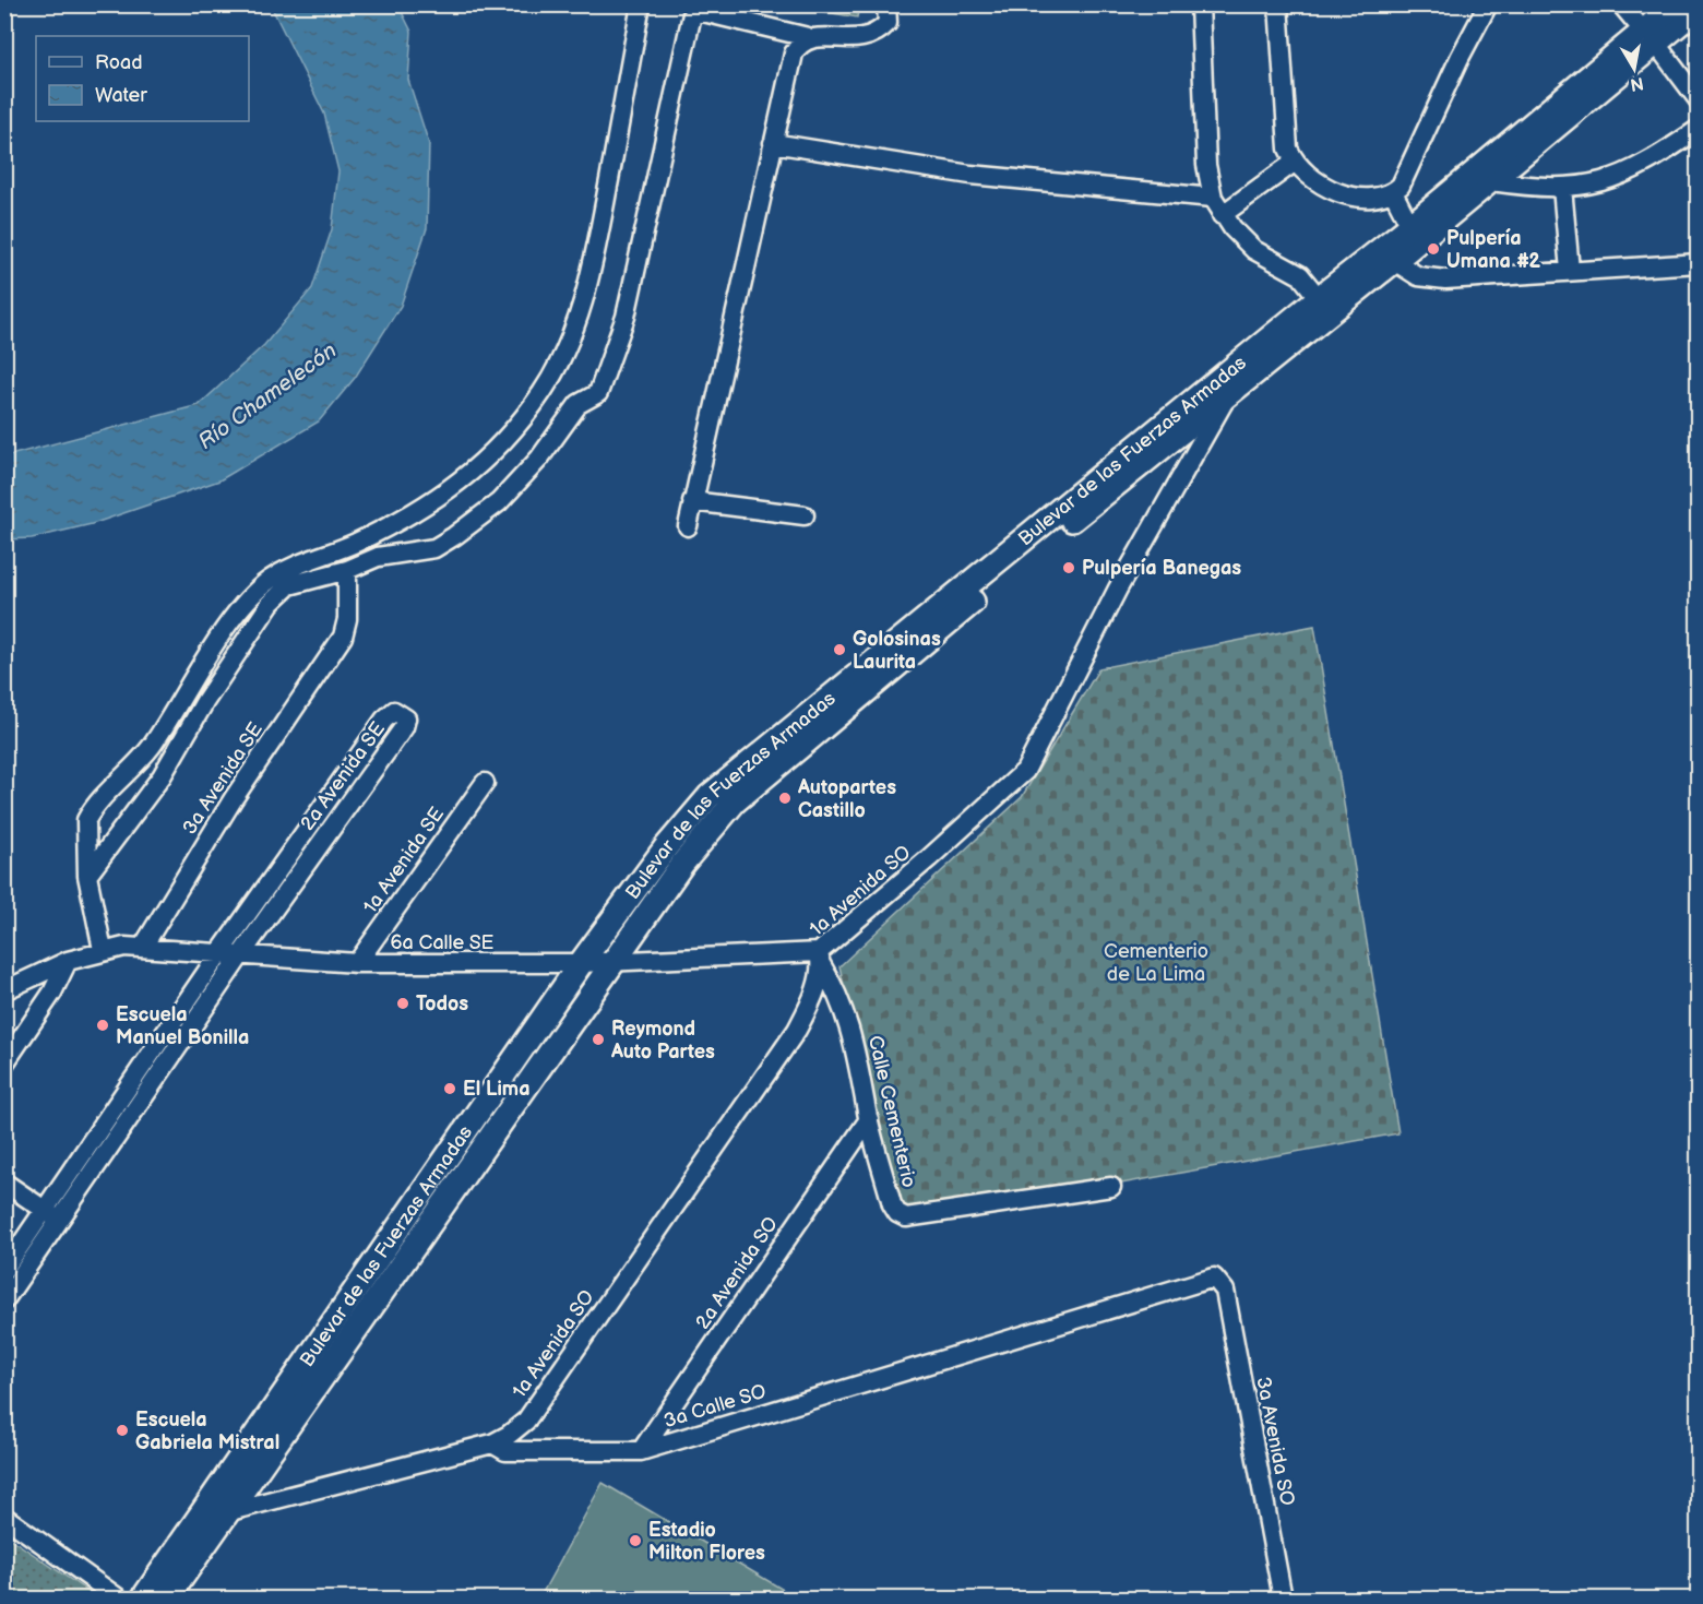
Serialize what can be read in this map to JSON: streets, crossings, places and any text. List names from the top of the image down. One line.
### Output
{"streets":{"street":["Bulevar de las Fuerzas Armadas","2a Avenida SE","3a Avenida SE","1a Avenida SE","1a Avenida SO","6a Calle SE","Calle Cementerio","2a Avenida SO","3a Calle SO","3a Avenida SO"]},"crossings":[["Bulevar de las Fuerzas Armadas","1a Avenida SO"],["Bulevar de las Fuerzas Armadas","6a Calle SE"],["Bulevar de las Fuerzas Armadas","3a Calle SO"],["2a Avenida SE","6a Calle SE"],["3a Avenida SE","6a Calle SE"],["1a Avenida SE","6a Calle SE"],["1a Avenida SO","6a Calle SE"],["1a Avenida SO","Calle Cementerio"],["1a Avenida SO","3a Calle SO"],["6a Calle SE","Calle Cementerio"],["Calle Cementerio","2a Avenida SO"],["2a Avenida SO","3a Calle SO"],["3a Calle SO","3a Avenida SO"]],"water":["Río Chamelecón"],"parks":["Cementerio de La Lima"],"places":["Pulpería Umana #2","Pulpería Banegas","Golosinas Laurita","Autopartes Castillo","Todos","Escuela Manuel Bonilla","Reymond Auto Partes","El Lima","Escuela Gabriela Mistral","Estadio Milton Flores"],"legend":["Road","Water"],"north":"bottom"}
